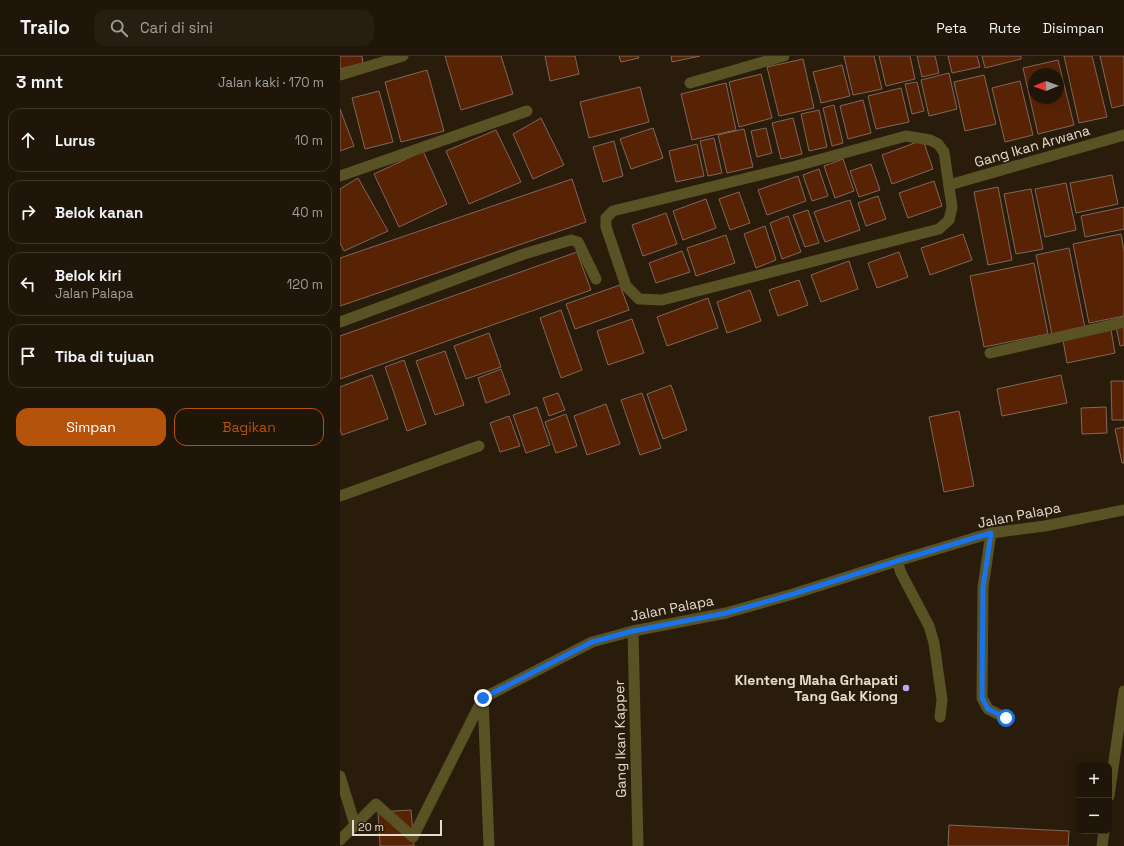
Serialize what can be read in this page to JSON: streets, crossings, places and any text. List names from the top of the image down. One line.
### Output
{"streets":{"street":["Gang Ikan Arwana","Jalan Palapa","Gang Ikan Kapper"]},"crossings":[["Jalan Palapa","Gang Ikan Kapper"]],"places":["Klenteng Maha Grhapati Tang Gak Kiong"],"scale_bar":"20 m","north":"left","page":{"header":"Trailo","search":"Cari di sini","nav":["Peta","Rute","Disimpan"],"heading":["3 mnt","Jalan kaki · 170 m"],"list":[["Lurus","10 m"],["Belok kanan","40 m"],["Belok kiri","Jalan Palapa","120 m"],"Tiba di tujuan"],"buttons":["Simpan","Bagikan"],"map_buttons":["+","−"],"scale":"20 m"}}
